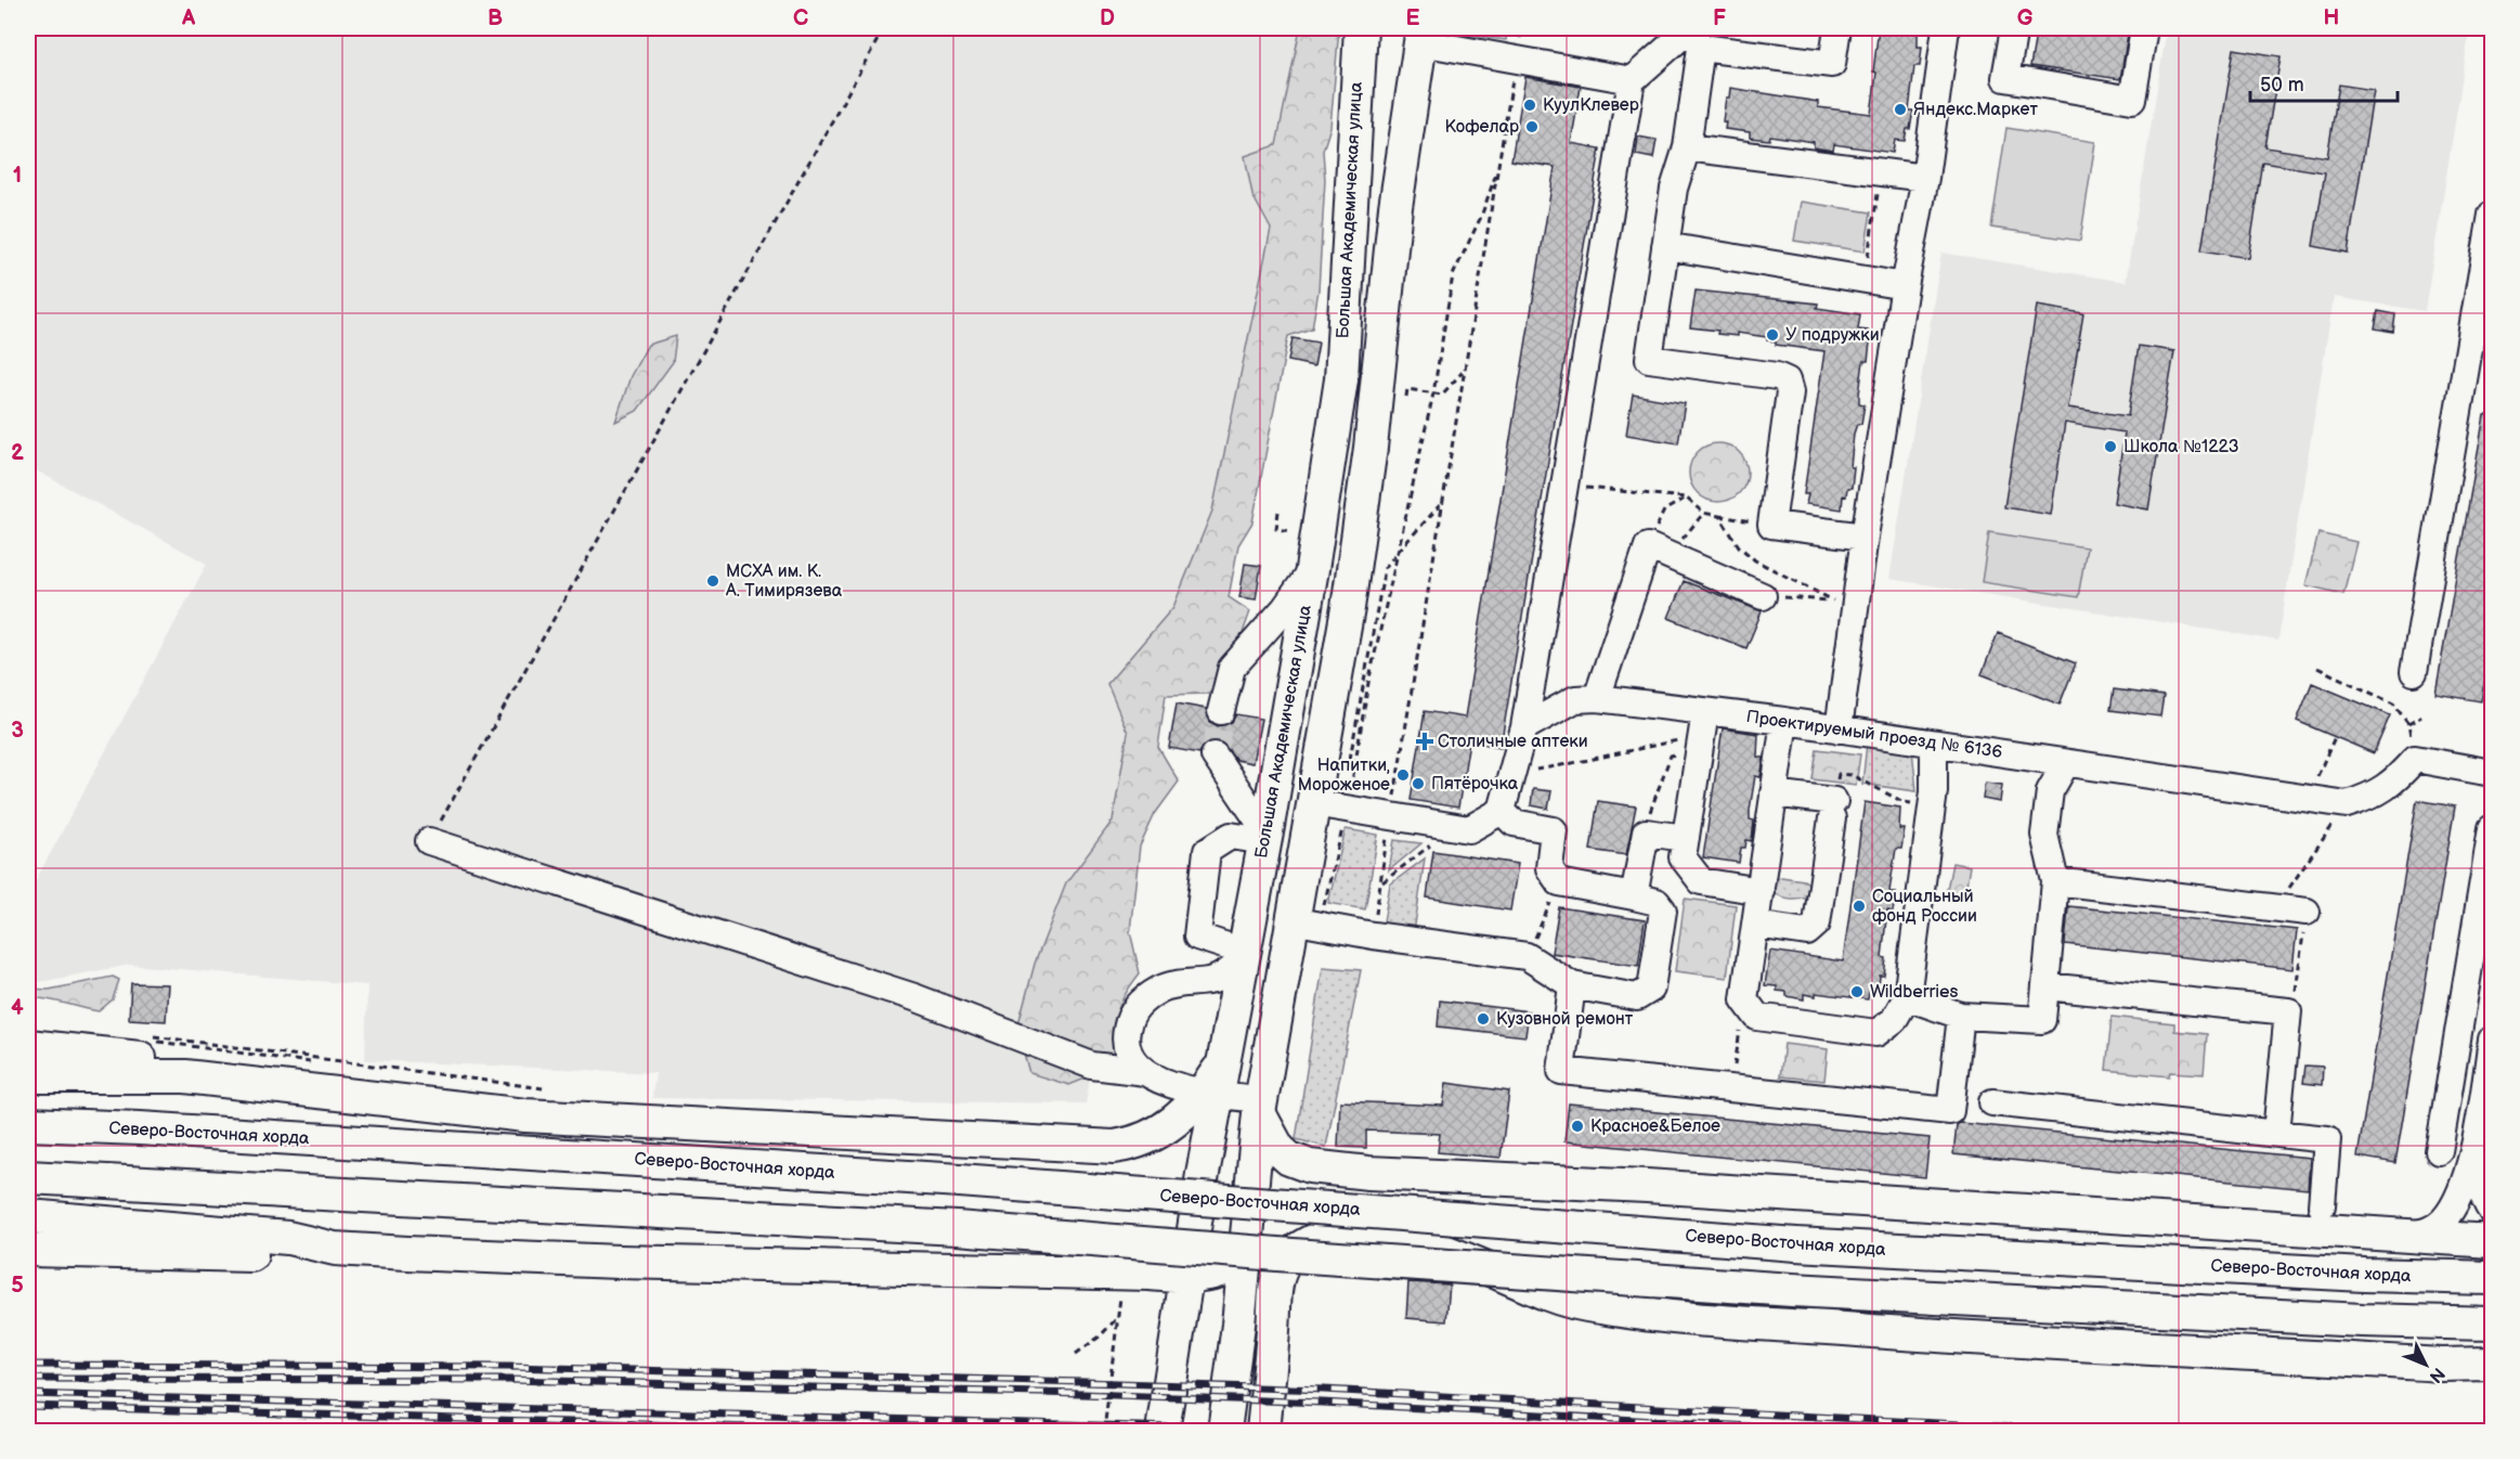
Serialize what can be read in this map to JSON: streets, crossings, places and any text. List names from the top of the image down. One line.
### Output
{"streets":{"main road":["Большая Академическая улица","Северо-Восточная хорда"],"street":["Проектируемый проезд № 6136"]},"places":{"other":["КуулКлевер","Яндекс.Маркет","Кофелар","У подружки","Школа №1223","МСХА им. К. А. Тимирязева","Напитки, Мороженое","Пятёрочка","Социальный фонд России","Wildberries","Кузовной ремонт","Красное&Белое"],"health":["Столичные аптеки"]},"scale_bar":"50 m","north":"bottom right","grid":{"columns":["A","B","C","D","E","F","G","H"],"rows":["1","2","3","4","5"]}}
